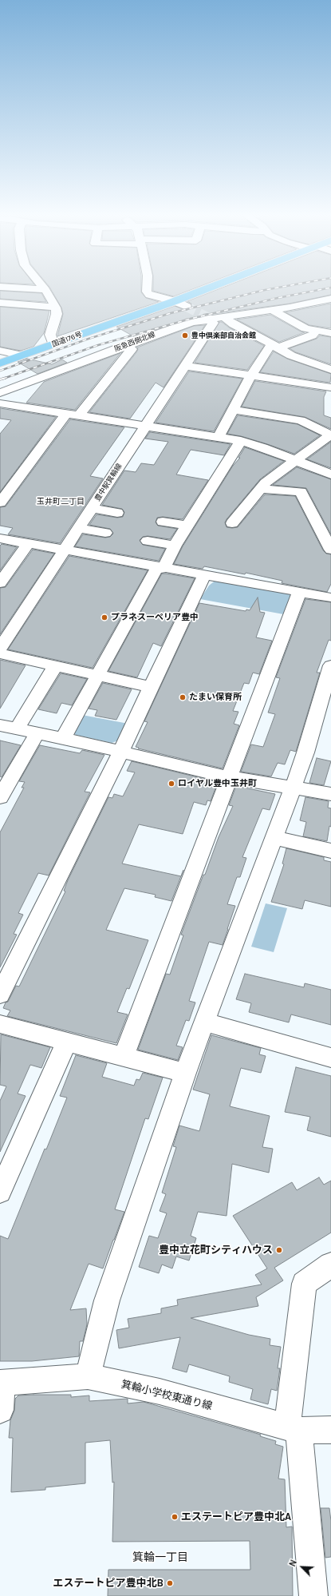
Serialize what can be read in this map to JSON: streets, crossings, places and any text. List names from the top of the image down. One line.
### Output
{"streets":{"highway":["国道176号"],"street":["阪急西側北線","豊中駅箕輪線","箕輪小学校東通り線"]},"crossings":[["阪急西側北線","豊中駅箕輪線"]],"districts":["玉井町二丁目","箕輪一丁目"],"places":["豊中倶楽部自治会館","プラネスーペリア豊中","たまい保育所","ロイヤル豊中玉井町","豊中立花町シティハウス","エステートピア豊中北A","エステートピア豊中北B"],"north":"top left"}
